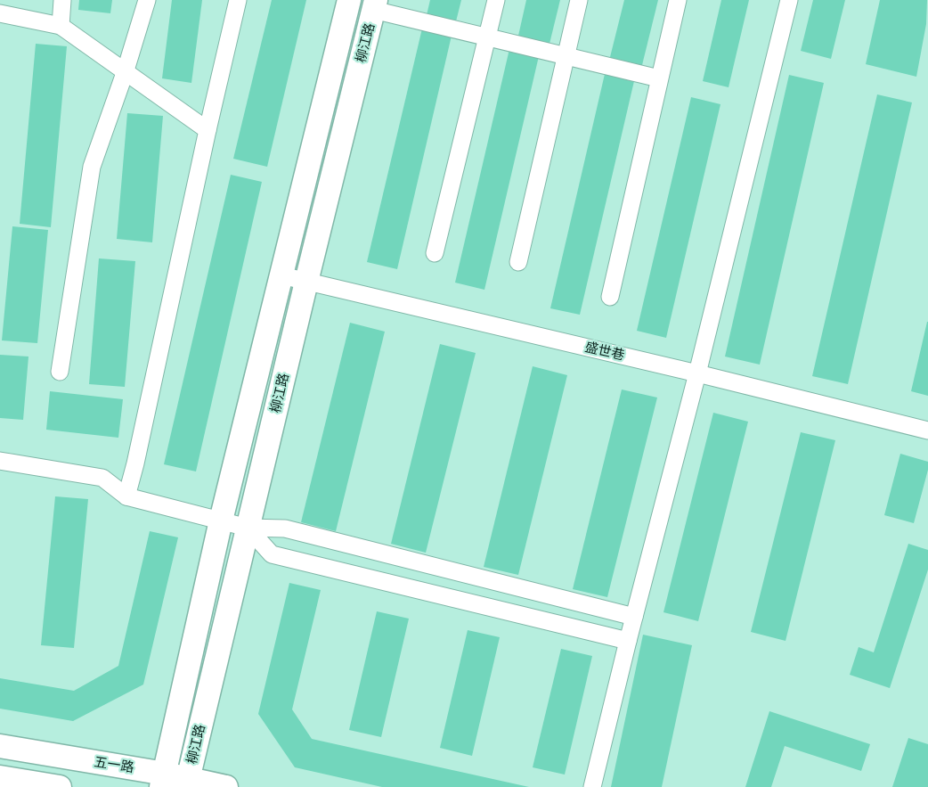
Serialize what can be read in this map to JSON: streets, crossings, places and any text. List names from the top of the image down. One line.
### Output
{"streets":{"street":["柳江路","盛世巷","五一路"]},"crossings":[["柳江路","盛世巷"],["柳江路","五一路"]]}
